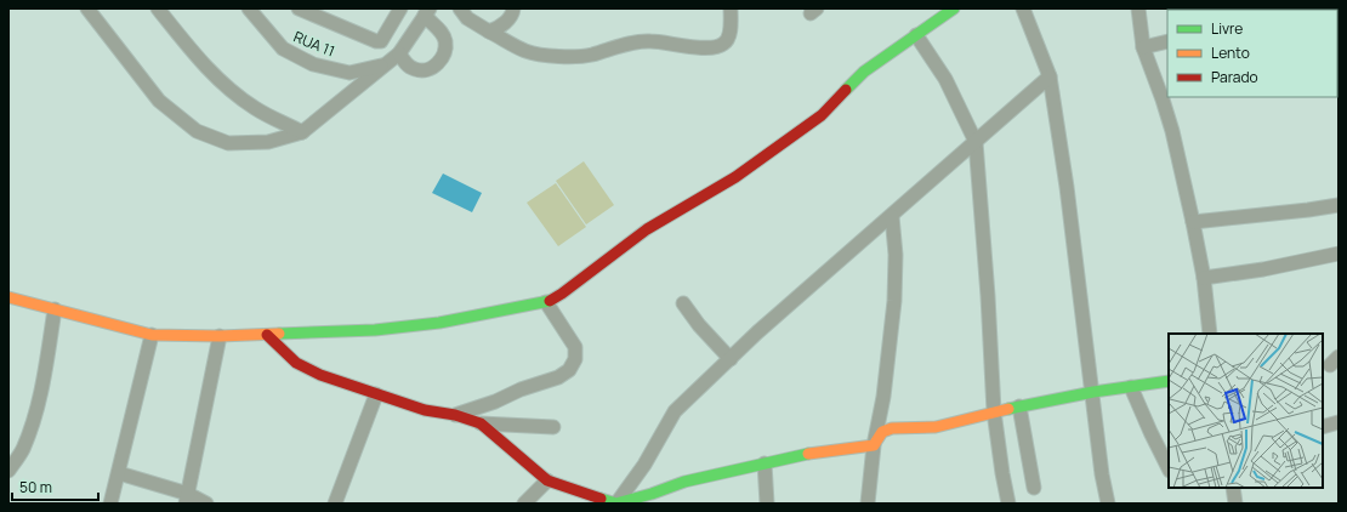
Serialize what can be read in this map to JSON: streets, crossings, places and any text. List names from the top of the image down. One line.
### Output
{"streets":{"street":["RUA 11"]},"legend":["Livre","Lento","Parado"],"scale_bar":"50 m"}
